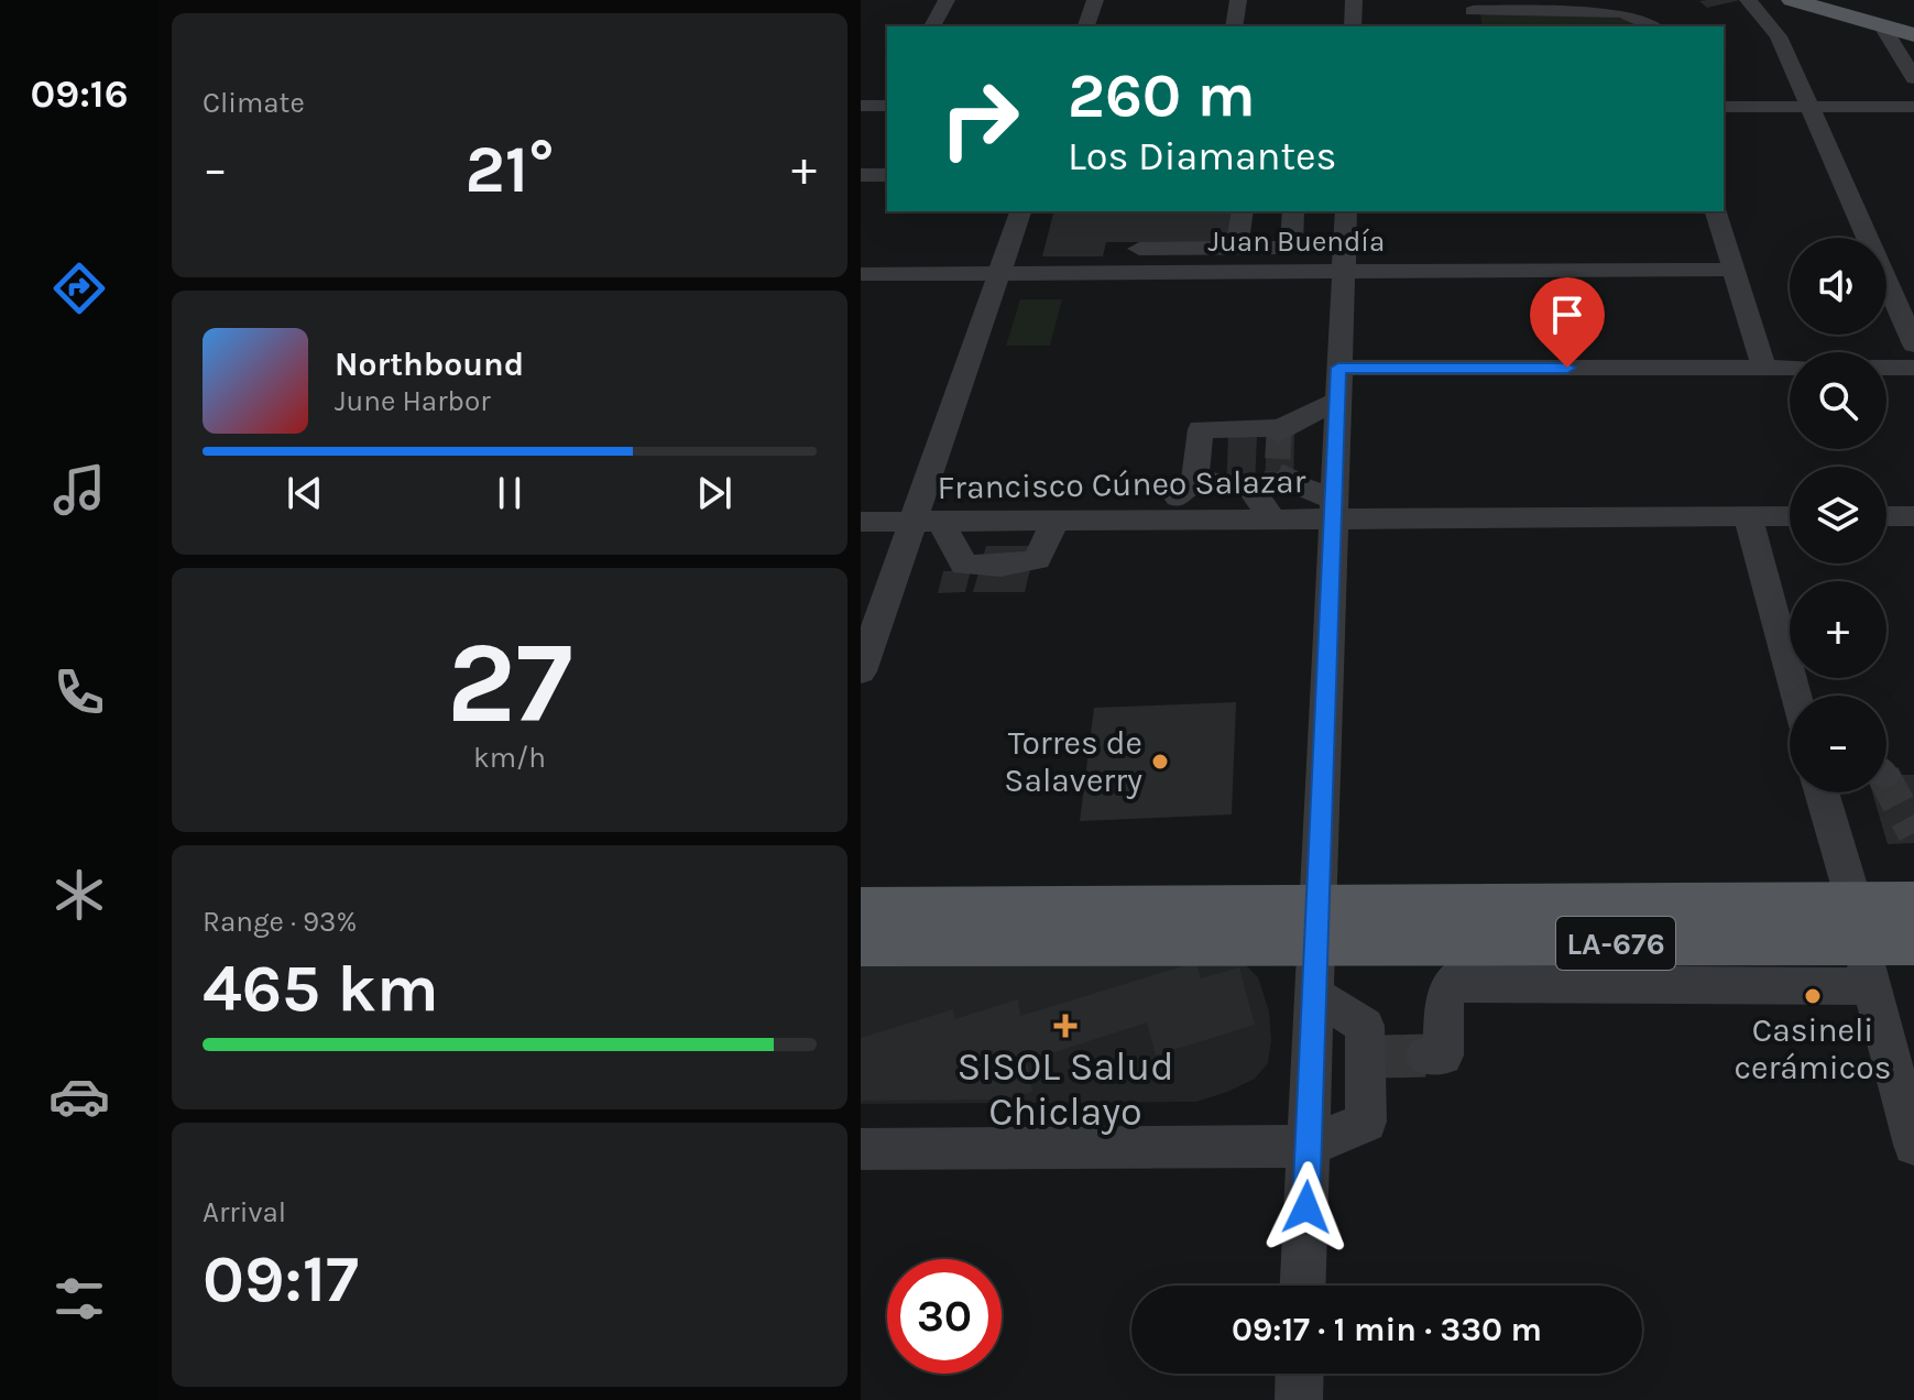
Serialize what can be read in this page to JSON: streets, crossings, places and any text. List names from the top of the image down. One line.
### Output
{"streets":{"main road":["LA-676"],"street":["Juan Buendía","Francisco Cúneo Salazar"]},"places":{"other":["Torres de Salaverry","Casineli cerámicos"],"health":["SISOL Salud Chiclayo"]},"page":{"tabs":"09:16","tile":["Climate",["27","km/h"],["Range · 93%","465 km"],["Arrival","09:17"]],"turn":["260 m","Los Diamantes"],"heat":["−","21°","+"],"map_buttons":["+","−"],"song":["Northbound","June Harbor"],"limit":"30","trip":"09:17 · 1 min · 330 m"}}
